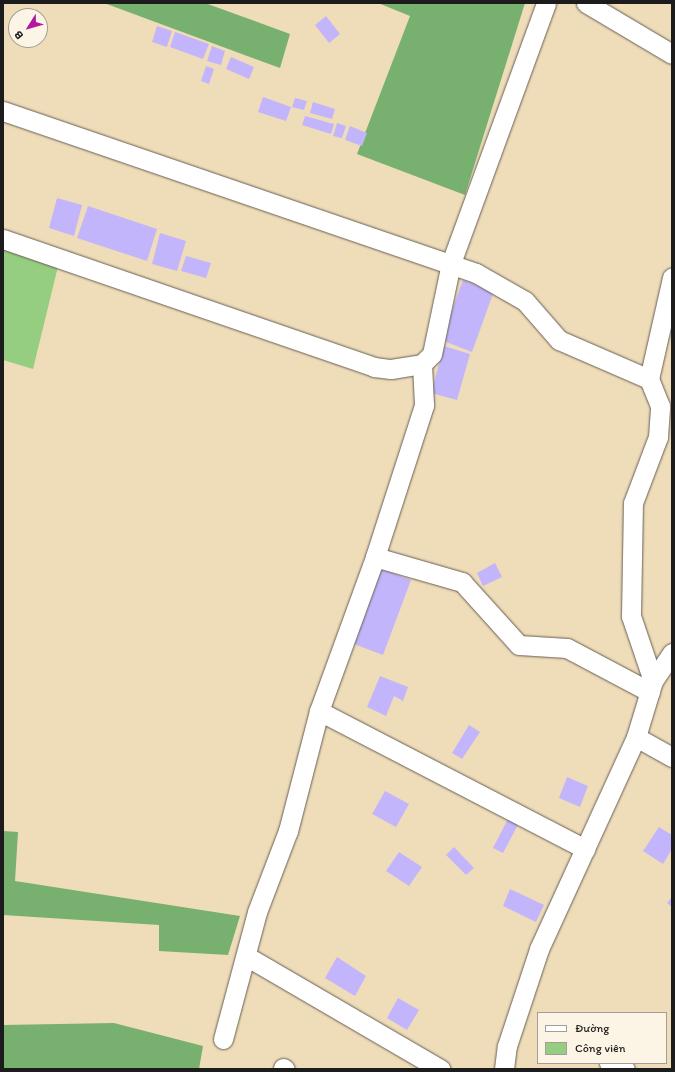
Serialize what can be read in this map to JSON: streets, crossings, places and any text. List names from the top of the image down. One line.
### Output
{"legend":["Đường","Công viên"],"north":"bottom left"}
